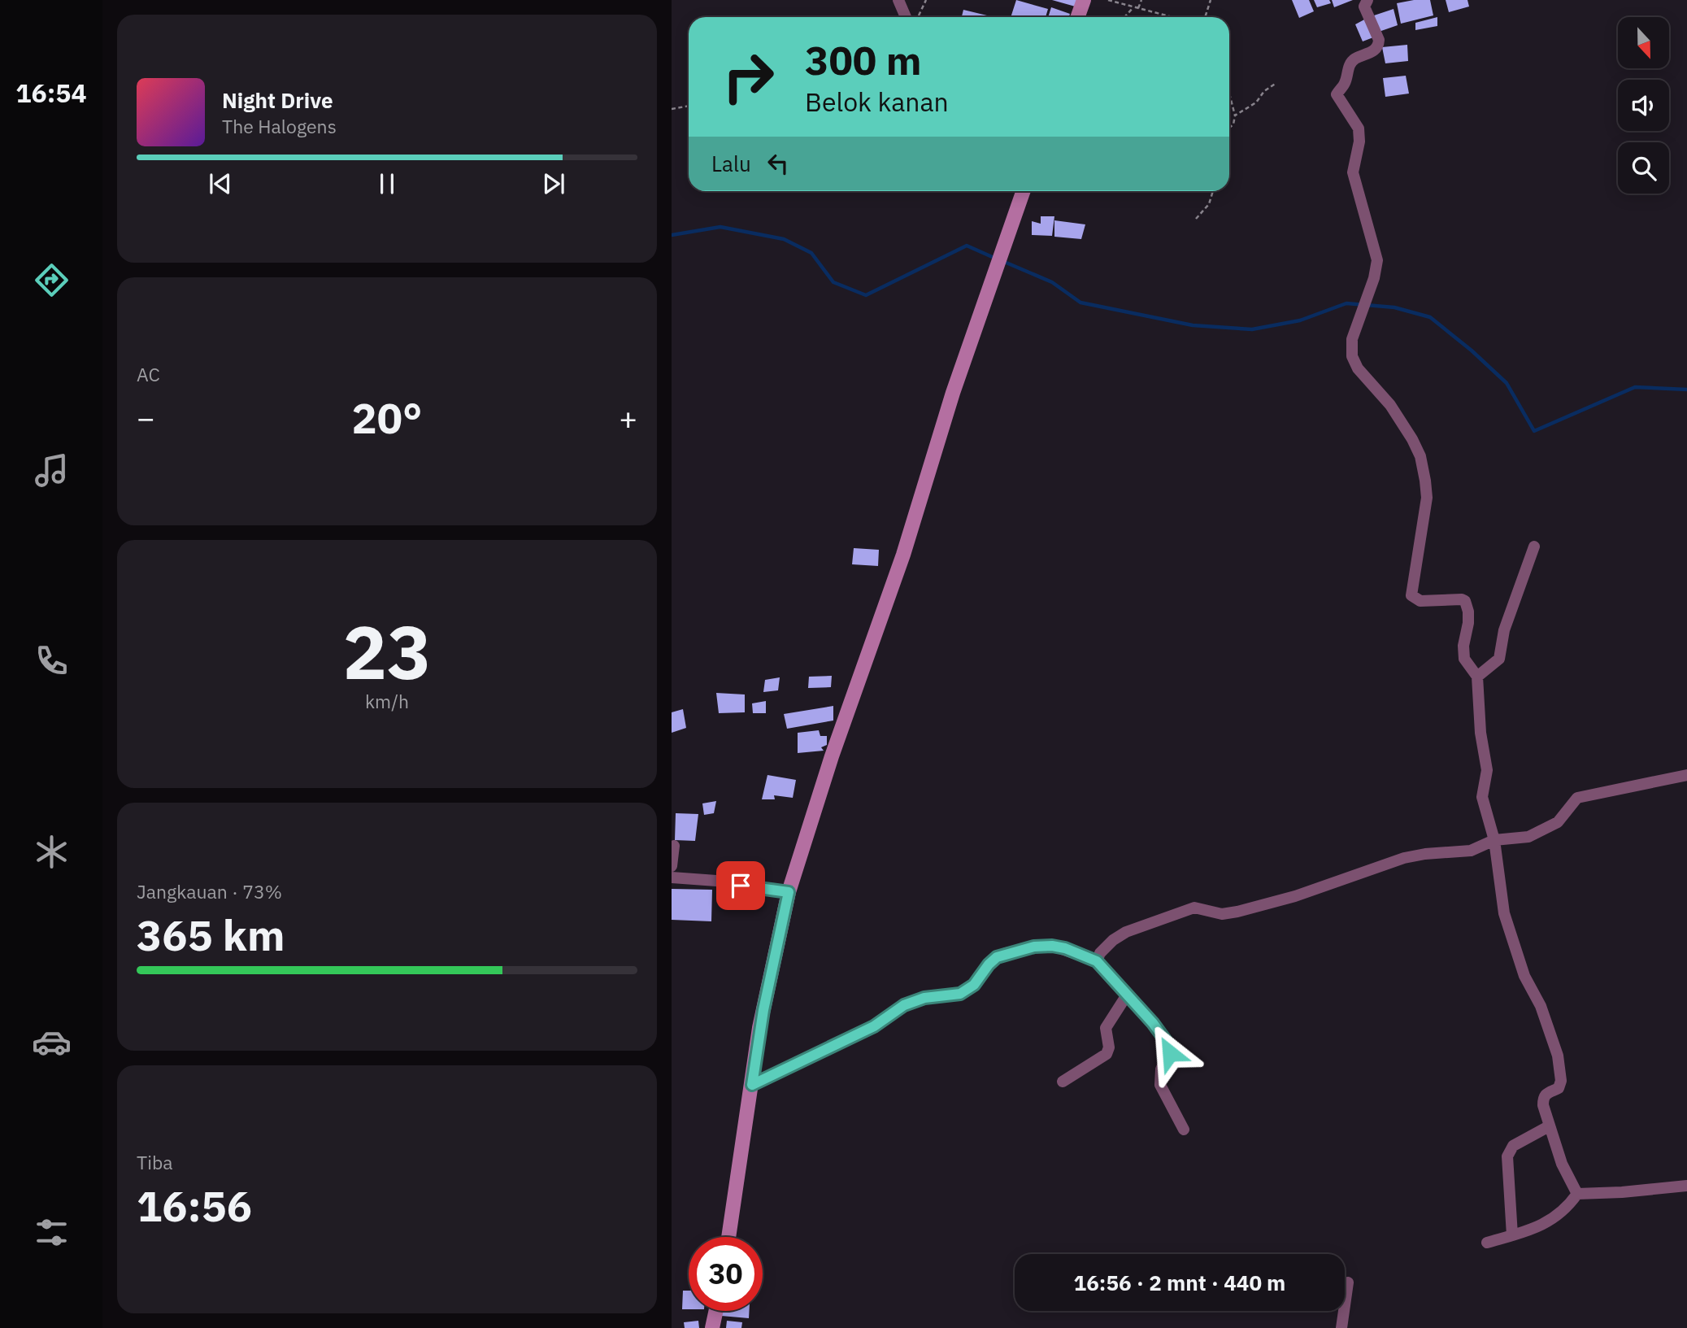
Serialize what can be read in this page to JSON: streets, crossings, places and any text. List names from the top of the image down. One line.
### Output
{"north":"bottom","page":{"tabs":"16:54","turn":["300 m","Belok kanan"],"song":["Night Drive","The Halogens"],"then":"Lalu","tile":["AC",["23","km/h"],["Jangkauan · 73%","365 km"],["Tiba","16:56"]],"heat":["−","20°","+"],"limit":"30","trip":"16:56 · 2 mnt · 440 m"}}
